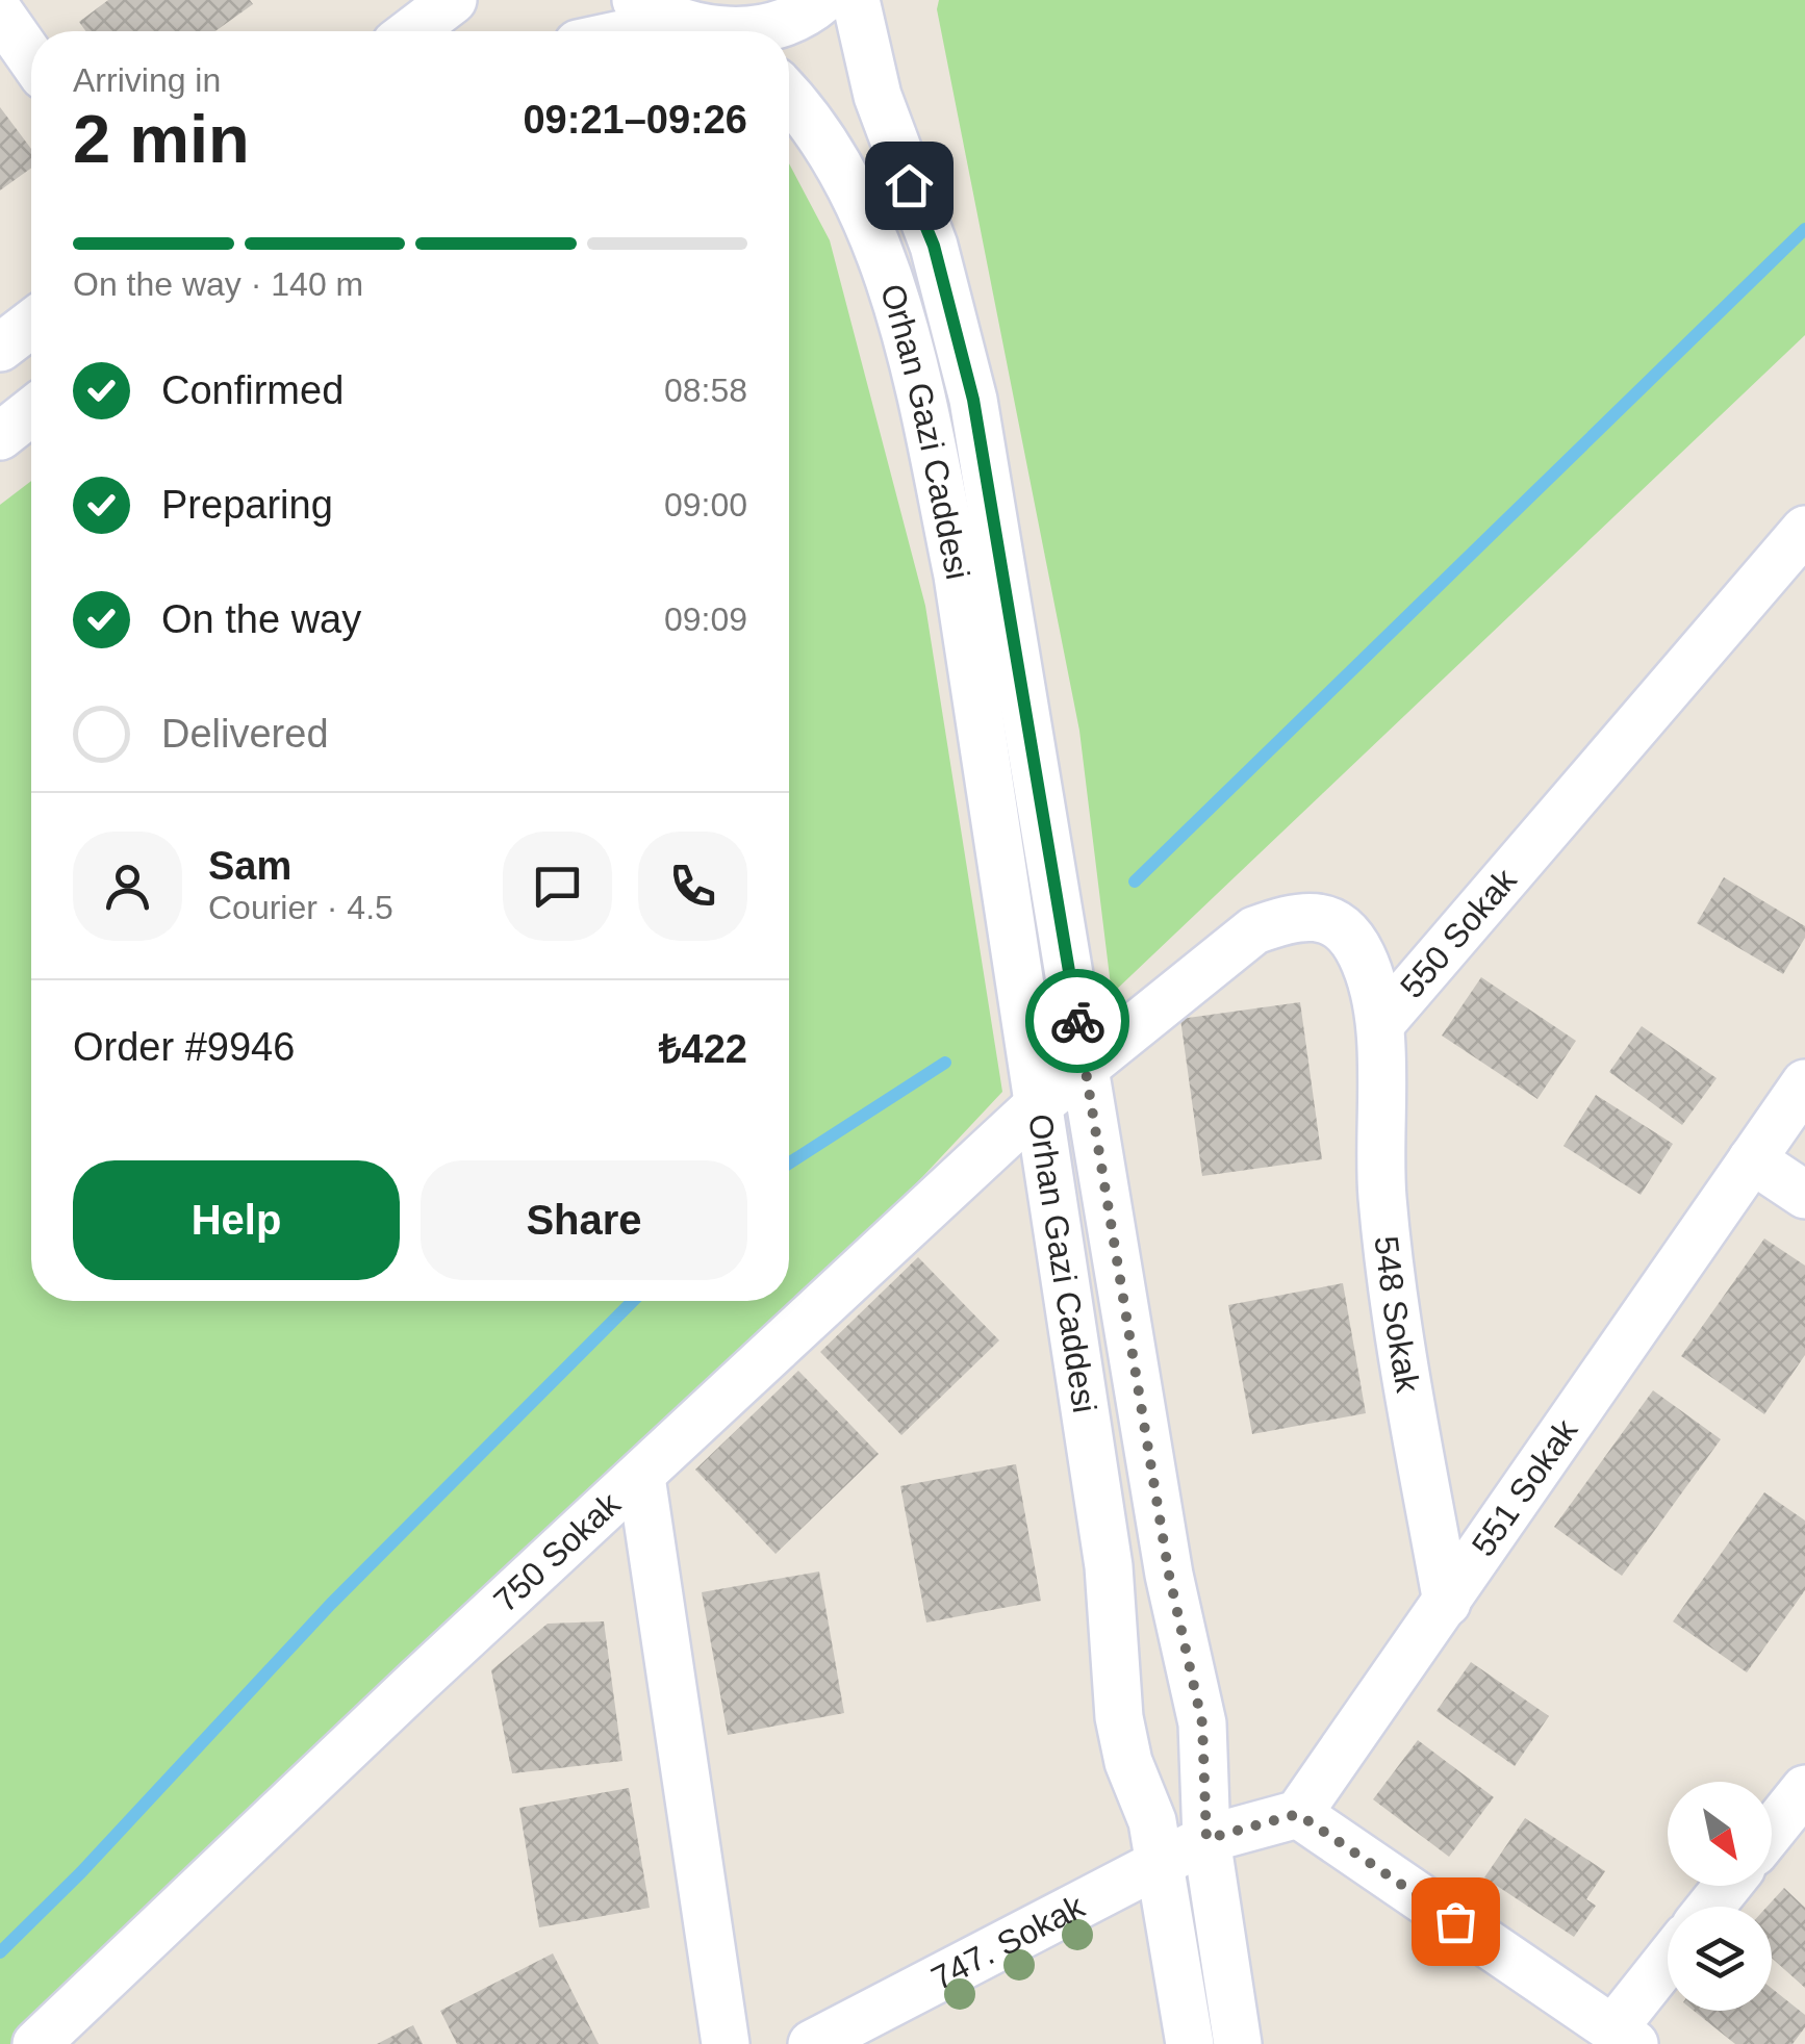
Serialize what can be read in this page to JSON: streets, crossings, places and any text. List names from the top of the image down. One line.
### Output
{"streets":{"street":["Orhan Gazi Caddesi","550 Sokak","548 Sokak","551 Sokak","750 Sokak","747. Sokak"]},"crossings":[["Orhan Gazi Caddesi","550 Sokak"],["Orhan Gazi Caddesi","750 Sokak"],["Orhan Gazi Caddesi","747. Sokak"],["550 Sokak","548 Sokak"],["550 Sokak","750 Sokak"],["548 Sokak","551 Sokak"]],"north":"bottom right","page":{"heading":["2 min","Arriving in","09:21–09:26"],"panel":["Sam","Courier · 4.5","Order #9946","₺422"],"bar":"On the way · 140 m","list":[["Confirmed","08:58"],["Preparing","09:00"],["On the way","09:09"],"Delivered"],"buttons":["Help","Share"]}}
